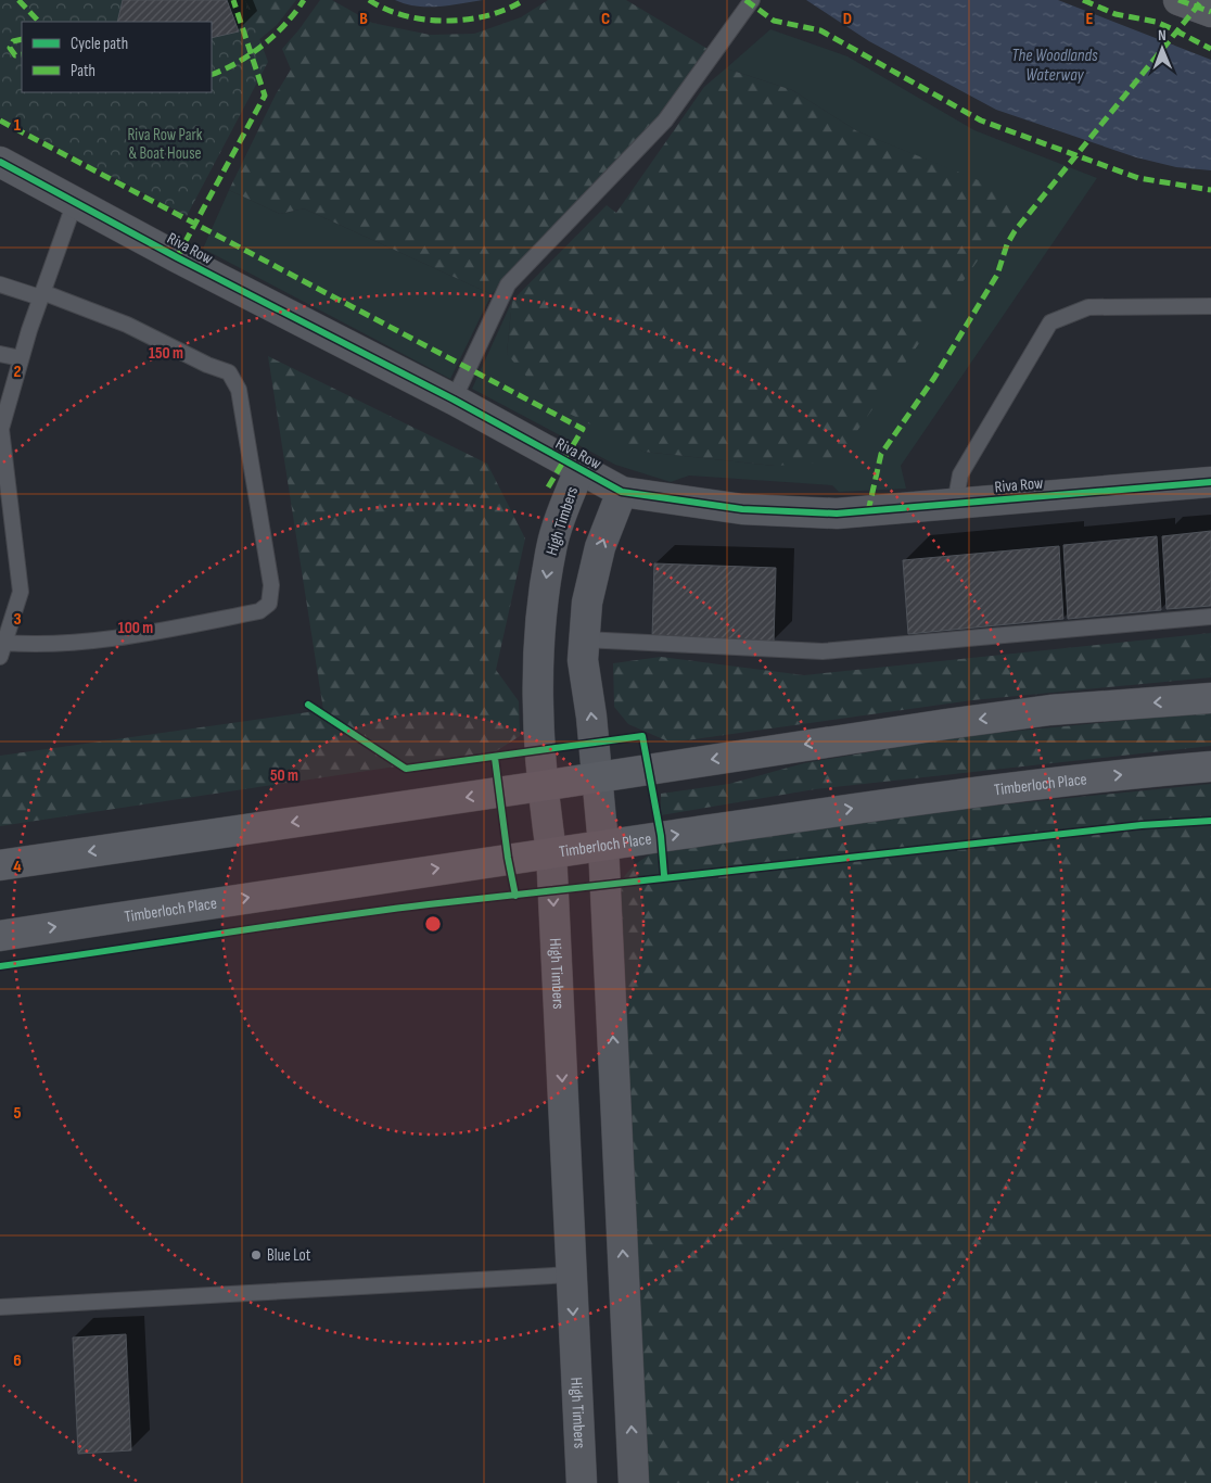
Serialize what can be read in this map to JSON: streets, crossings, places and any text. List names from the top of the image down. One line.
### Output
{"streets":{"street":["Riva Row","High Timbers","Timberloch Place"]},"crossings":[["Riva Row","High Timbers"],["High Timbers","Timberloch Place"]],"water":["The Woodlands Waterway"],"parks":["Riva Row Park & Boat House"],"places":["Blue Lot"],"legend":["Cycle path","Path"],"north":"top","grid":{"columns":["B","C","D","E"],"rows":["1","2","3","4","5","6"]},"rings":["150 m","100 m","50 m"]}
